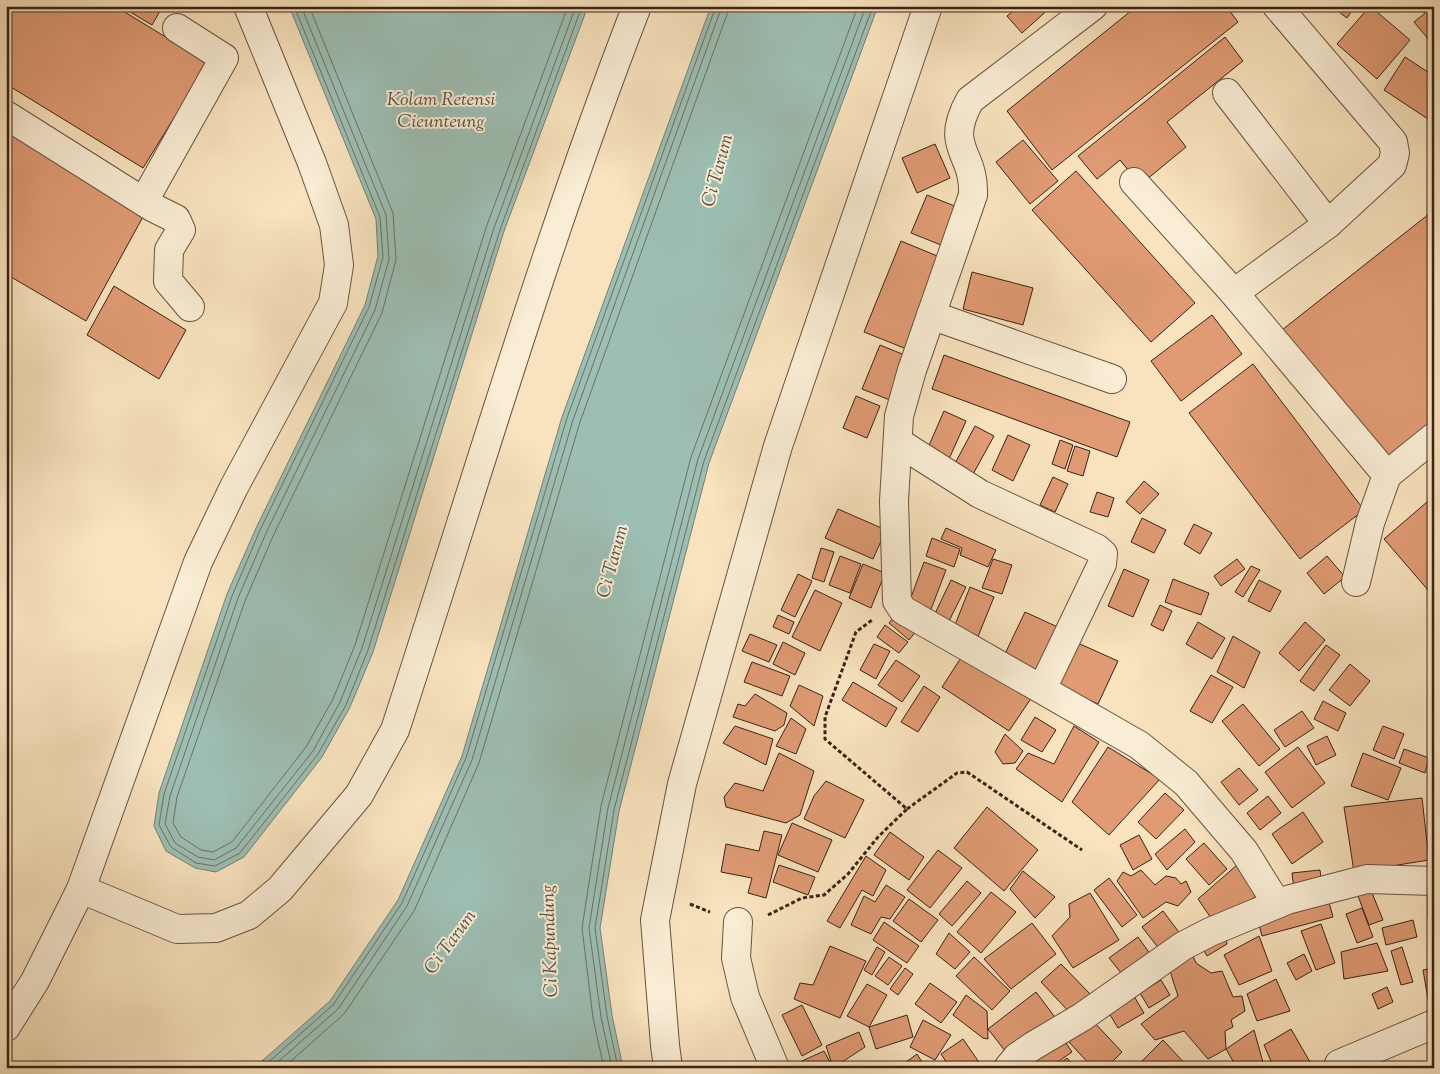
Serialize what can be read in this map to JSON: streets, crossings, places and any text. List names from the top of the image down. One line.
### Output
{"water":["Kolam Retensi Cieunteung","Ci Tarum","Ci Kapundung"]}
